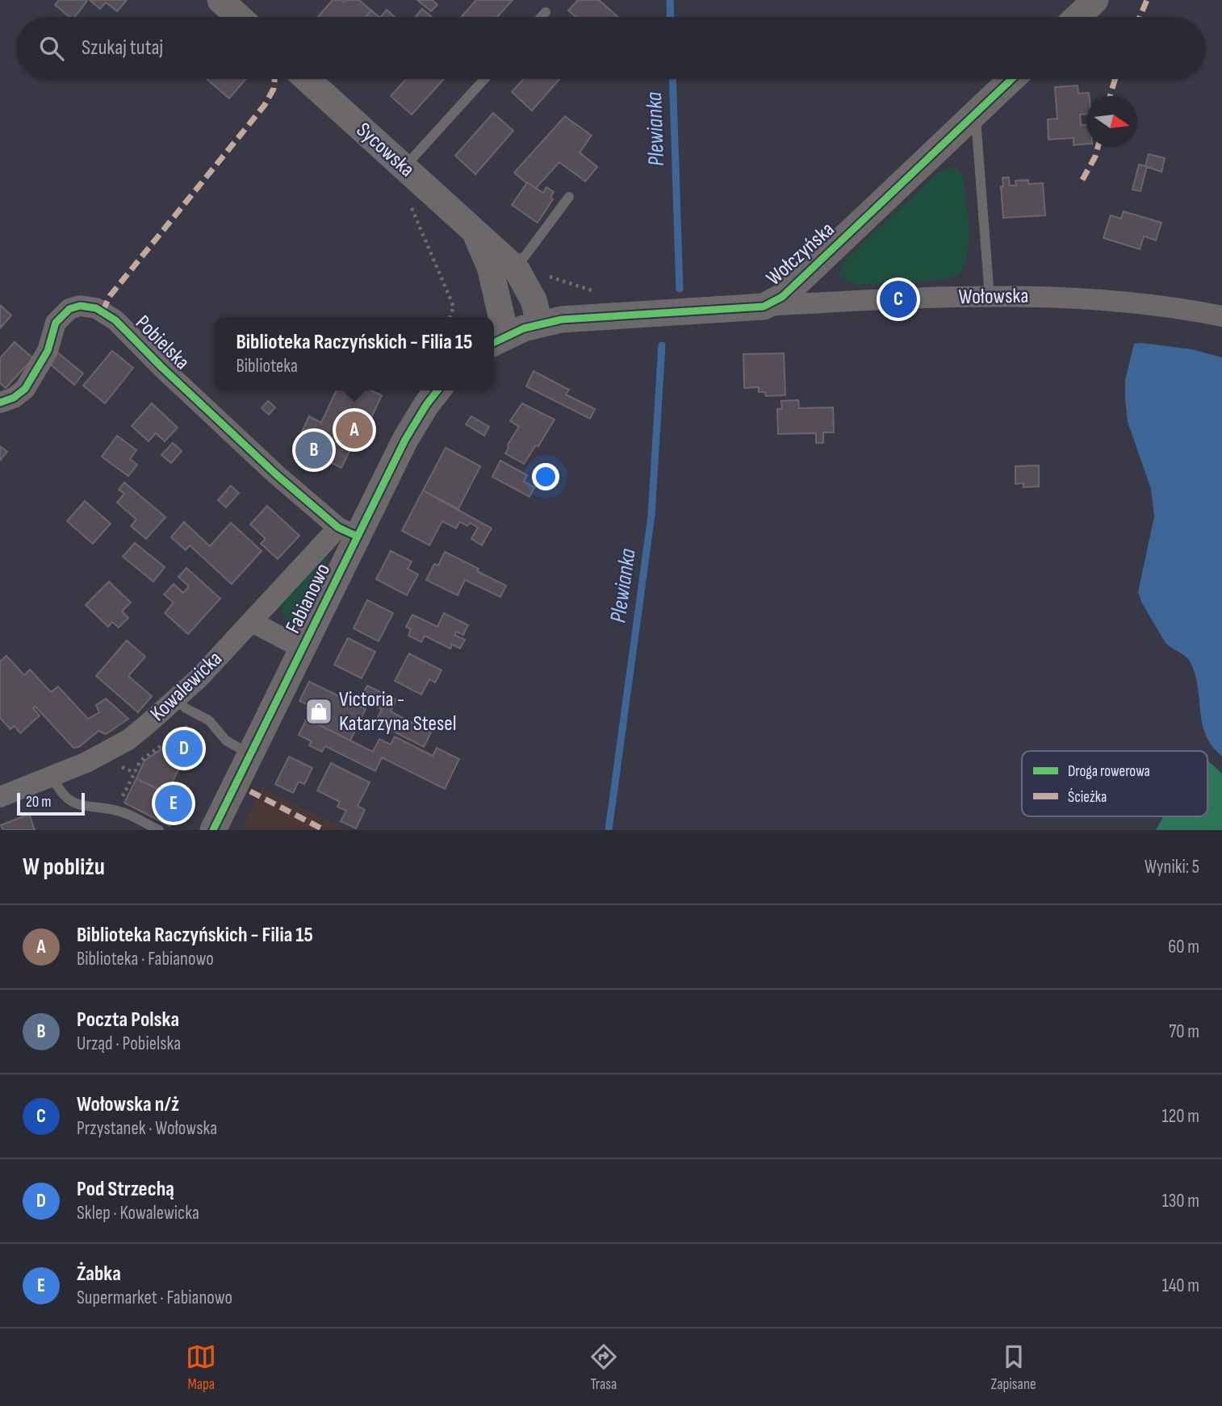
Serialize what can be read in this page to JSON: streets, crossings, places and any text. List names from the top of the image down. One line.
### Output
{"streets":{"street":["Sycowska","Wołczyńska","Wołowska","Pobielska","Fabianowo","Kowalewicka"]},"crossings":[["Sycowska","Wołczyńska"],["Wołczyńska","Wołowska"],["Pobielska","Fabianowo"],["Pobielska","Kowalewicka"],["Fabianowo","Kowalewicka"]],"water":["Plewianka"],"places":{"shop":["Victoria - Katarzyna Stesel"]},"legend":["Droga rowerowa","Ścieżka"],"scale_bar":"20 m","north":"right","page":{"search":"Szukaj tutaj","pins":["C","A","B","D","E"],"popup":["Biblioteka Raczyńskich - Filia 15","Biblioteka"],"scale":"20 m","heading":["W pobliżu","Wyniki: 5"],"list":[{"mark":"A","name":"Biblioteka Raczyńskich - Filia 15","note":"Biblioteka · Fabianowo","value":"60 m"},{"mark":"B","name":"Poczta Polska","note":"Urząd · Pobielska","value":"70 m"},{"mark":"C","name":"Wołowska n/ż","note":"Przystanek · Wołowska","value":"120 m"},{"mark":"D","name":"Pod Strzechą","note":"Sklep · Kowalewicka","value":"130 m"},{"mark":"E","name":"Żabka","note":"Supermarket · Fabianowo","value":"140 m"}],"nav":["Mapa","Trasa","Zapisane"]}}
